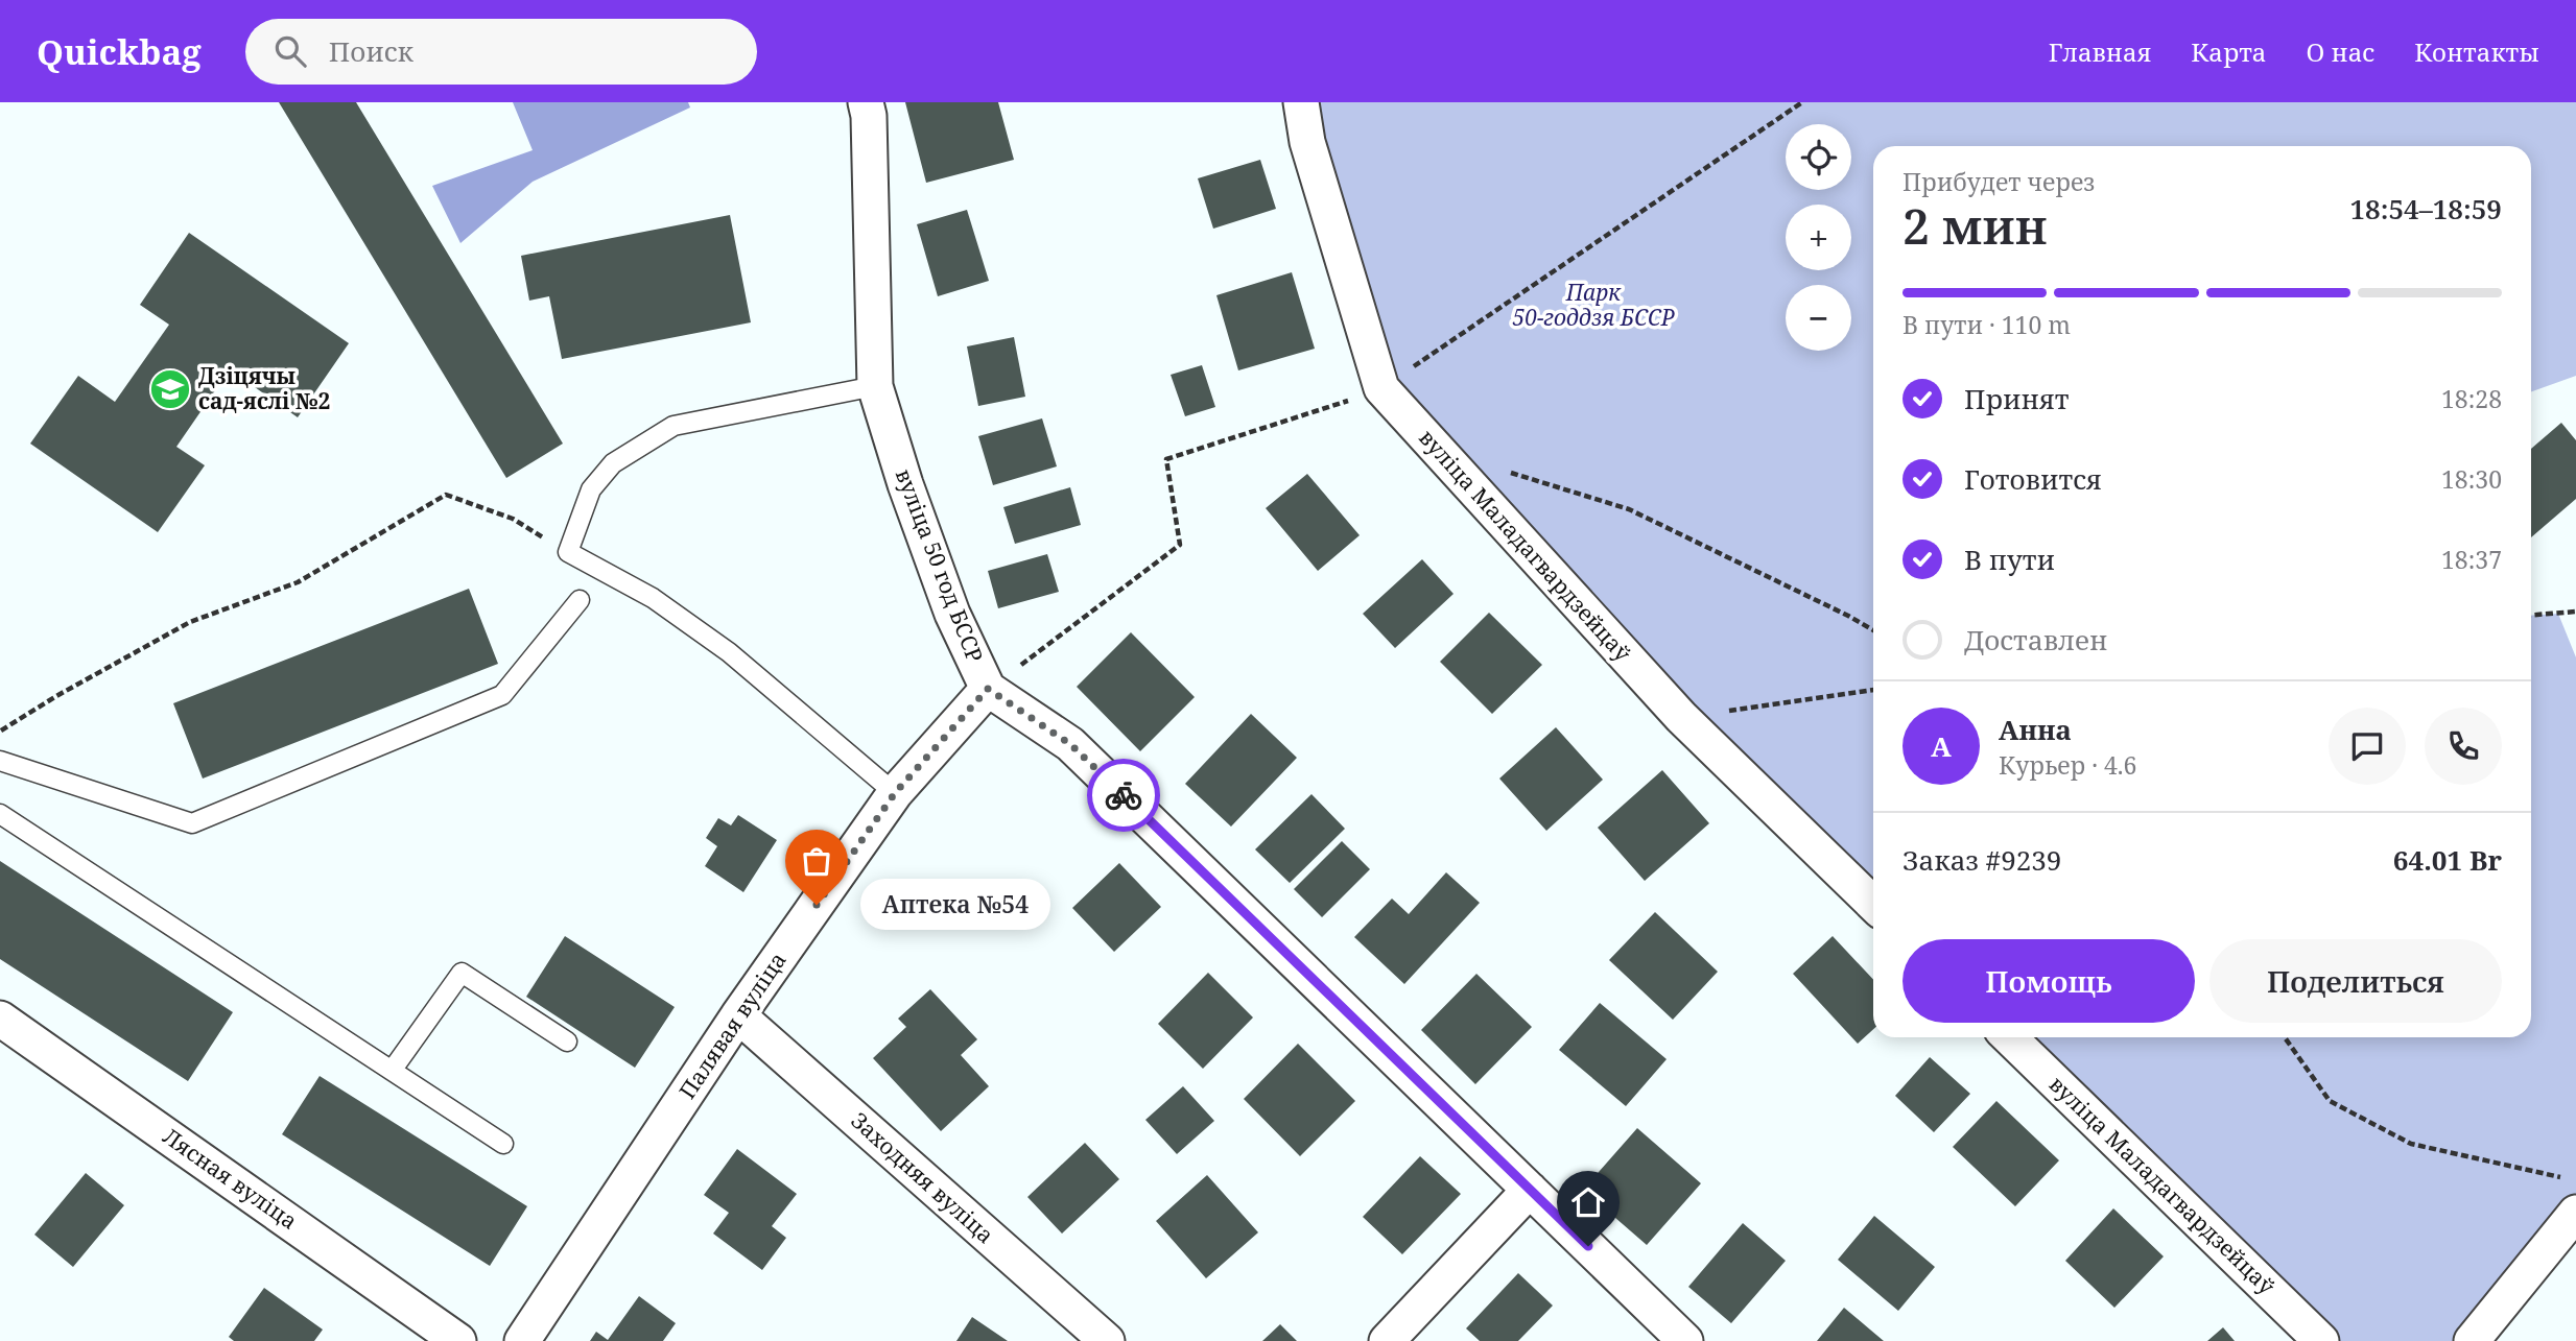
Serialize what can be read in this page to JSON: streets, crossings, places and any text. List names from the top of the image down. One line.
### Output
{"streets":{"street":["вуліца Маладагвардзейцаў","вуліца 50 год БССР","Палявая вуліца","Заходняя вуліца","Лясная вуліца"]},"crossings":[["вуліца 50 год БССР","Палявая вуліца"],["Палявая вуліца","Заходняя вуліца"]],"parks":["Парк 50-годдзя БССР"],"places":{"school or university":["Дзіцячы сад-яслі №2"],"other":["Аптека №54"]},"page":{"header":"Quickbag","search":"Поиск","nav":["Главная","Карта","О нас","Контакты"],"map_buttons":["+","−"],"heading":["2 мин","Прибудет через","18:54–18:59"],"panel":["Анна","Курьер · 4.6","Заказ #9239","64.01 Br"],"bar":"В пути · 110 m","list":[["Принят","18:28"],["Готовится","18:30"],["В пути","18:37"],"Доставлен"],"round":"А","bubble":"Аптека №54","buttons":["Помощь","Поделиться"]}}
